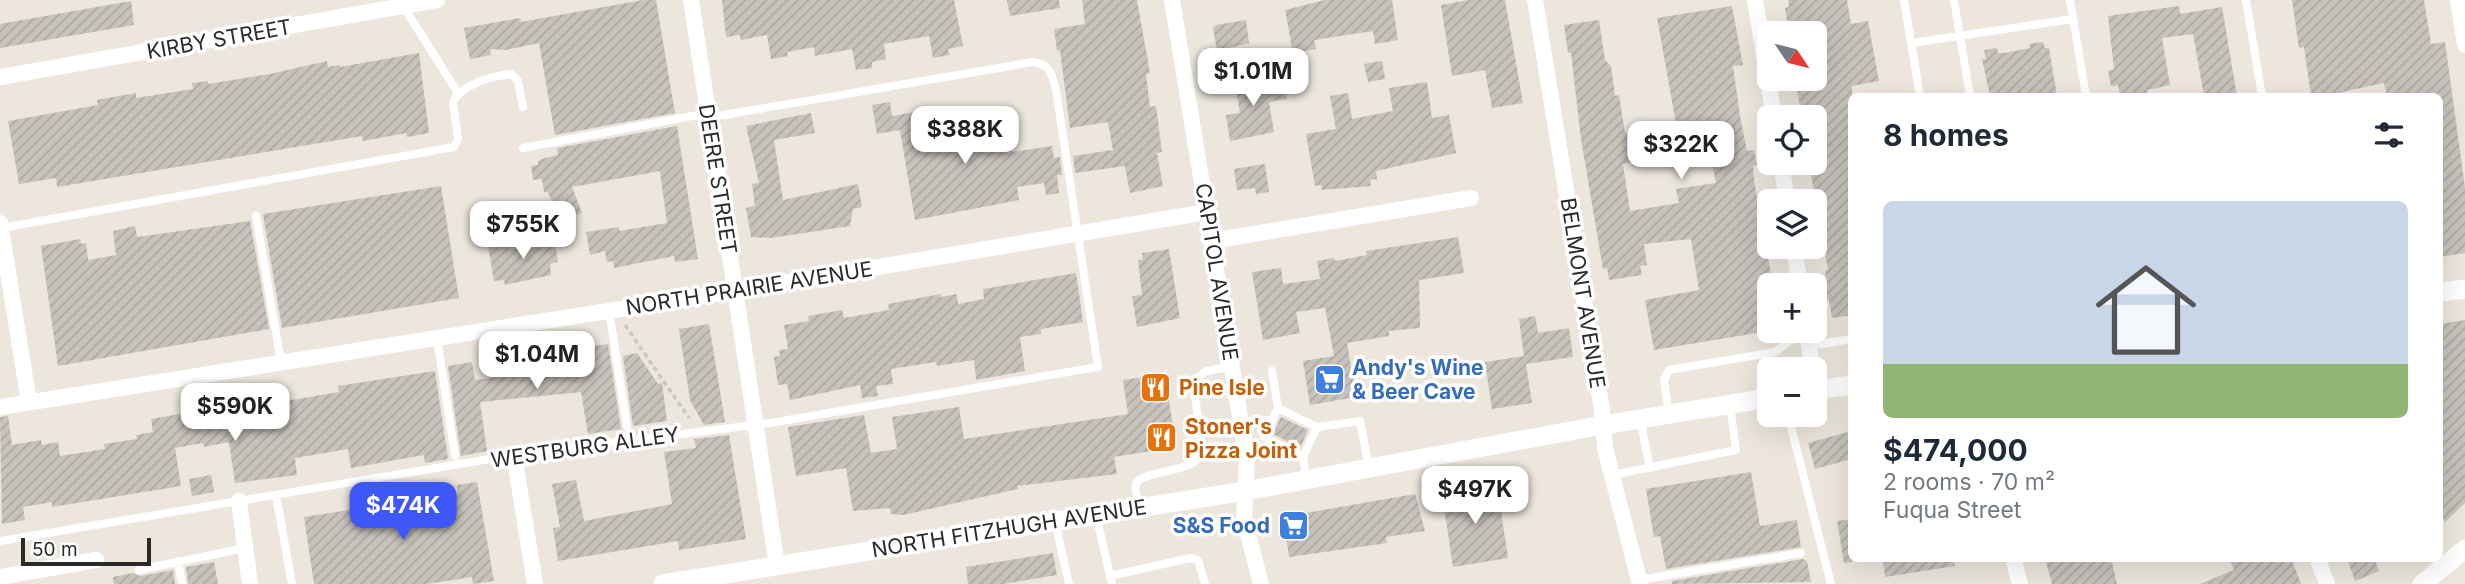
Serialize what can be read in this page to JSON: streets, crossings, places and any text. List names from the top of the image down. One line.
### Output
{"streets":{"street":["KIRBY STREET","DEERE STREET","CAPITOL AVENUE","NORTH PRAIRIE AVENUE","BELMONT AVENUE","NORTH FITZHUGH AVENUE"],"lane":["WESTBURG ALLEY"]},"crossings":[["DEERE STREET","NORTH PRAIRIE AVENUE"],["DEERE STREET","WESTBURG ALLEY"],["DEERE STREET","NORTH FITZHUGH AVENUE"],["CAPITOL AVENUE","NORTH PRAIRIE AVENUE"],["CAPITOL AVENUE","NORTH FITZHUGH AVENUE"],["NORTH PRAIRIE AVENUE","WESTBURG ALLEY"],["BELMONT AVENUE","NORTH FITZHUGH AVENUE"]],"places":{"supermarket":["Andy's Wine & Beer Cave","S&S Food"],"restaurant":["Pine Isle","Stoner's Pizza Joint"]},"scale_bar":"50 m","north":"bottom right","page":{"map_buttons":["+","−"],"price":["$1.01M","$388K","$322K","$755K","$1.04M","$590K","$497K","$474K"],"heading":"8 homes","list":[{"name":"$474,000","note":"2 rooms · 70 m² · Fuqua Street"}],"scale":"50 m"}}
